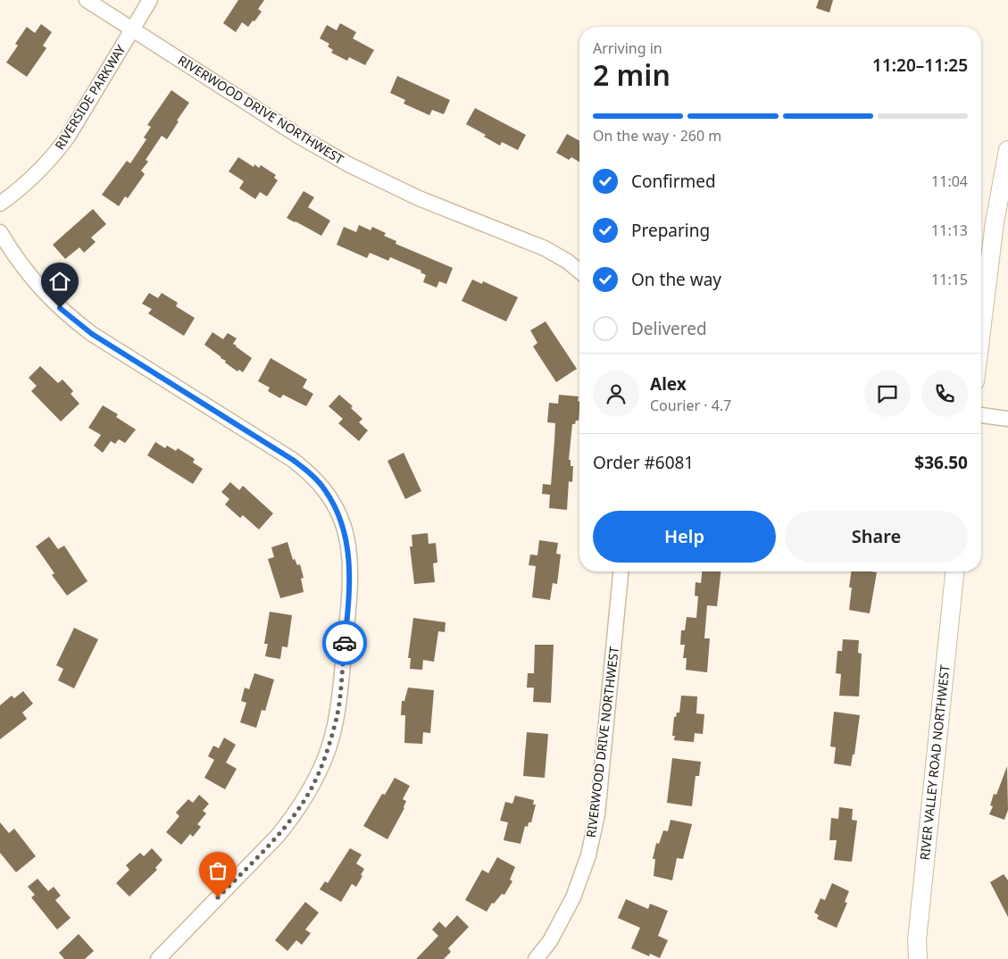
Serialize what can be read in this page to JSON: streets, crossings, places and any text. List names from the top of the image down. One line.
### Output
{"streets":{"street":["RIVERSIDE PARKWAY","RIVERWOOD DRIVE NORTHWEST","RIVER VALLEY ROAD NORTHWEST"]},"crossings":[["RIVERSIDE PARKWAY","RIVERWOOD DRIVE NORTHWEST"]],"page":{"heading":["2 min","Arriving in","11:20–11:25"],"panel":["Alex","Courier · 4.7","Order #6081","$36.50"],"bar":"On the way · 260 m","list":[["Confirmed","11:04"],["Preparing","11:13"],["On the way","11:15"],"Delivered"],"buttons":["Help","Share"]}}
